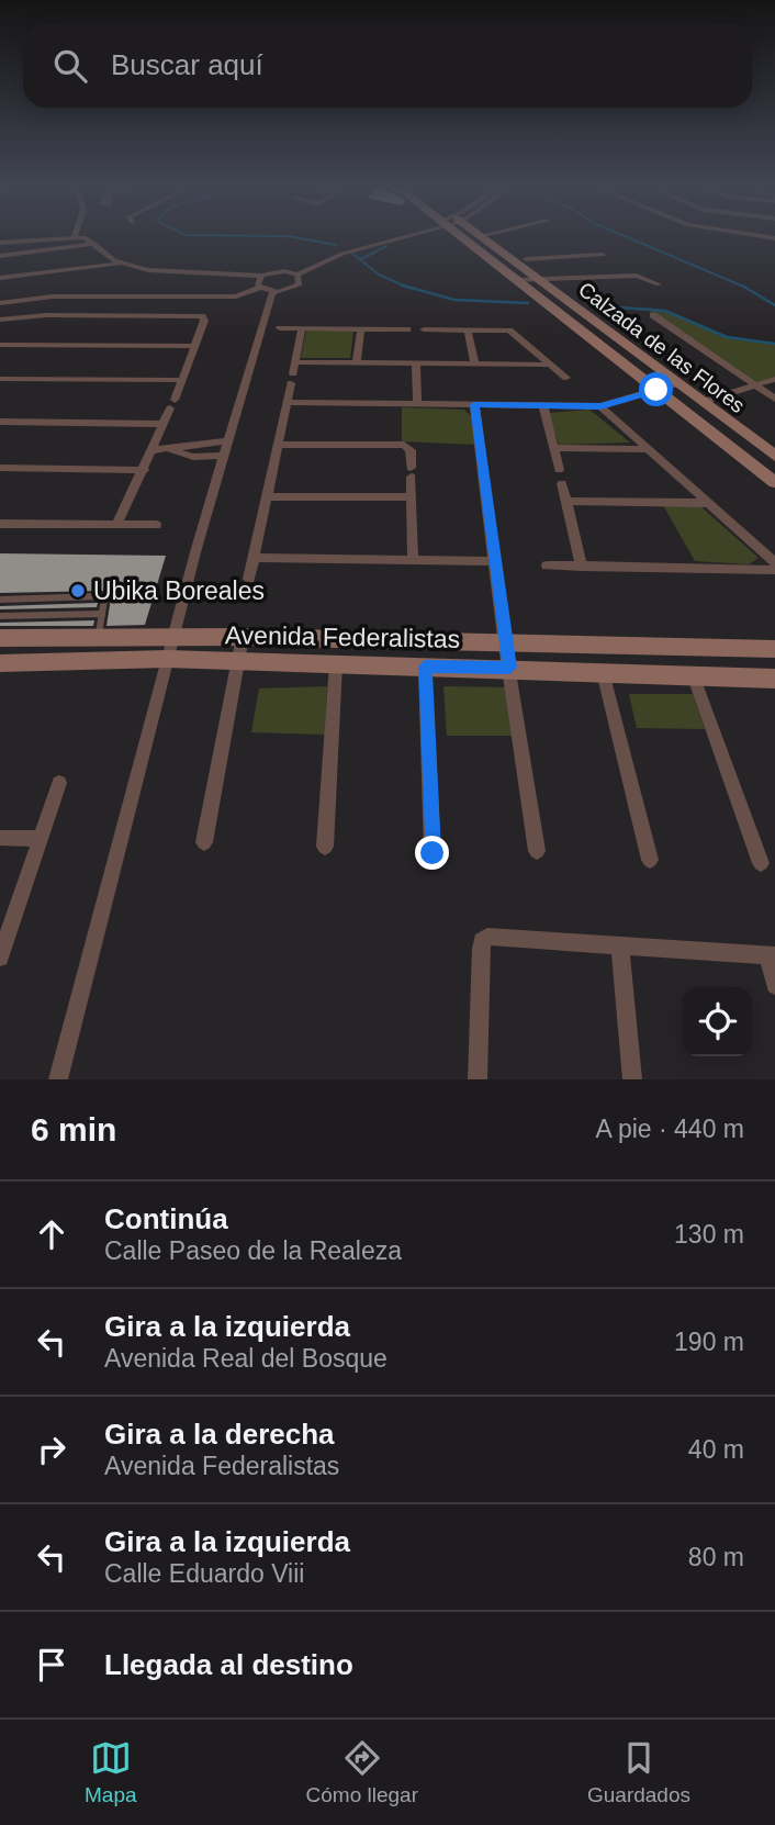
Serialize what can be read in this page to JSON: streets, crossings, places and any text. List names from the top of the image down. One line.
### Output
{"streets":{"street":["Calzada de las Flores","Avenida Federalistas"]},"places":["Ubika Boreales"],"page":{"search":"Buscar aquí","heading":["6 min","A pie · 440 m"],"list":[["Continúa","Calle Paseo de la Realeza","130 m"],["Gira a la izquierda","Avenida Real del Bosque","190 m"],["Gira a la derecha","Avenida Federalistas","40 m"],["Gira a la izquierda","Calle Eduardo Viii","80 m"],"Llegada al destino"],"nav":["Mapa","Cómo llegar","Guardados"]}}
